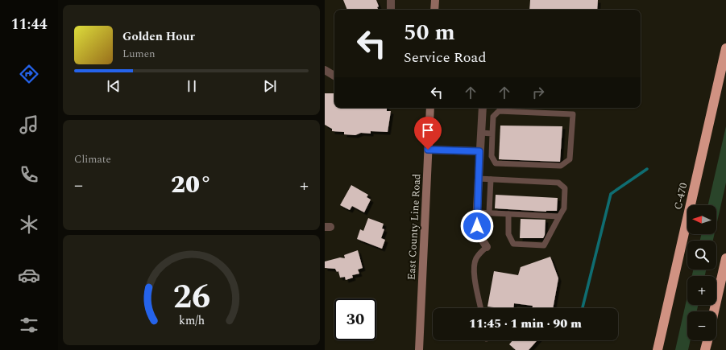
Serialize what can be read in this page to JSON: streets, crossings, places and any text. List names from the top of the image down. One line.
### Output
{"streets":{"highway":["C-470"],"main road":["East County Line Road"]},"north":"left","page":{"tabs":"11:44","turn":["50 m","Service Road"],"song":["Golden Hour","Lumen"],"tile":"Climate","heat":["−","20°","+"],"map_buttons":["+","−"],"limit":"30","trip":"11:45 · 1 min · 90 m","gauge":["26","km/h"]}}
